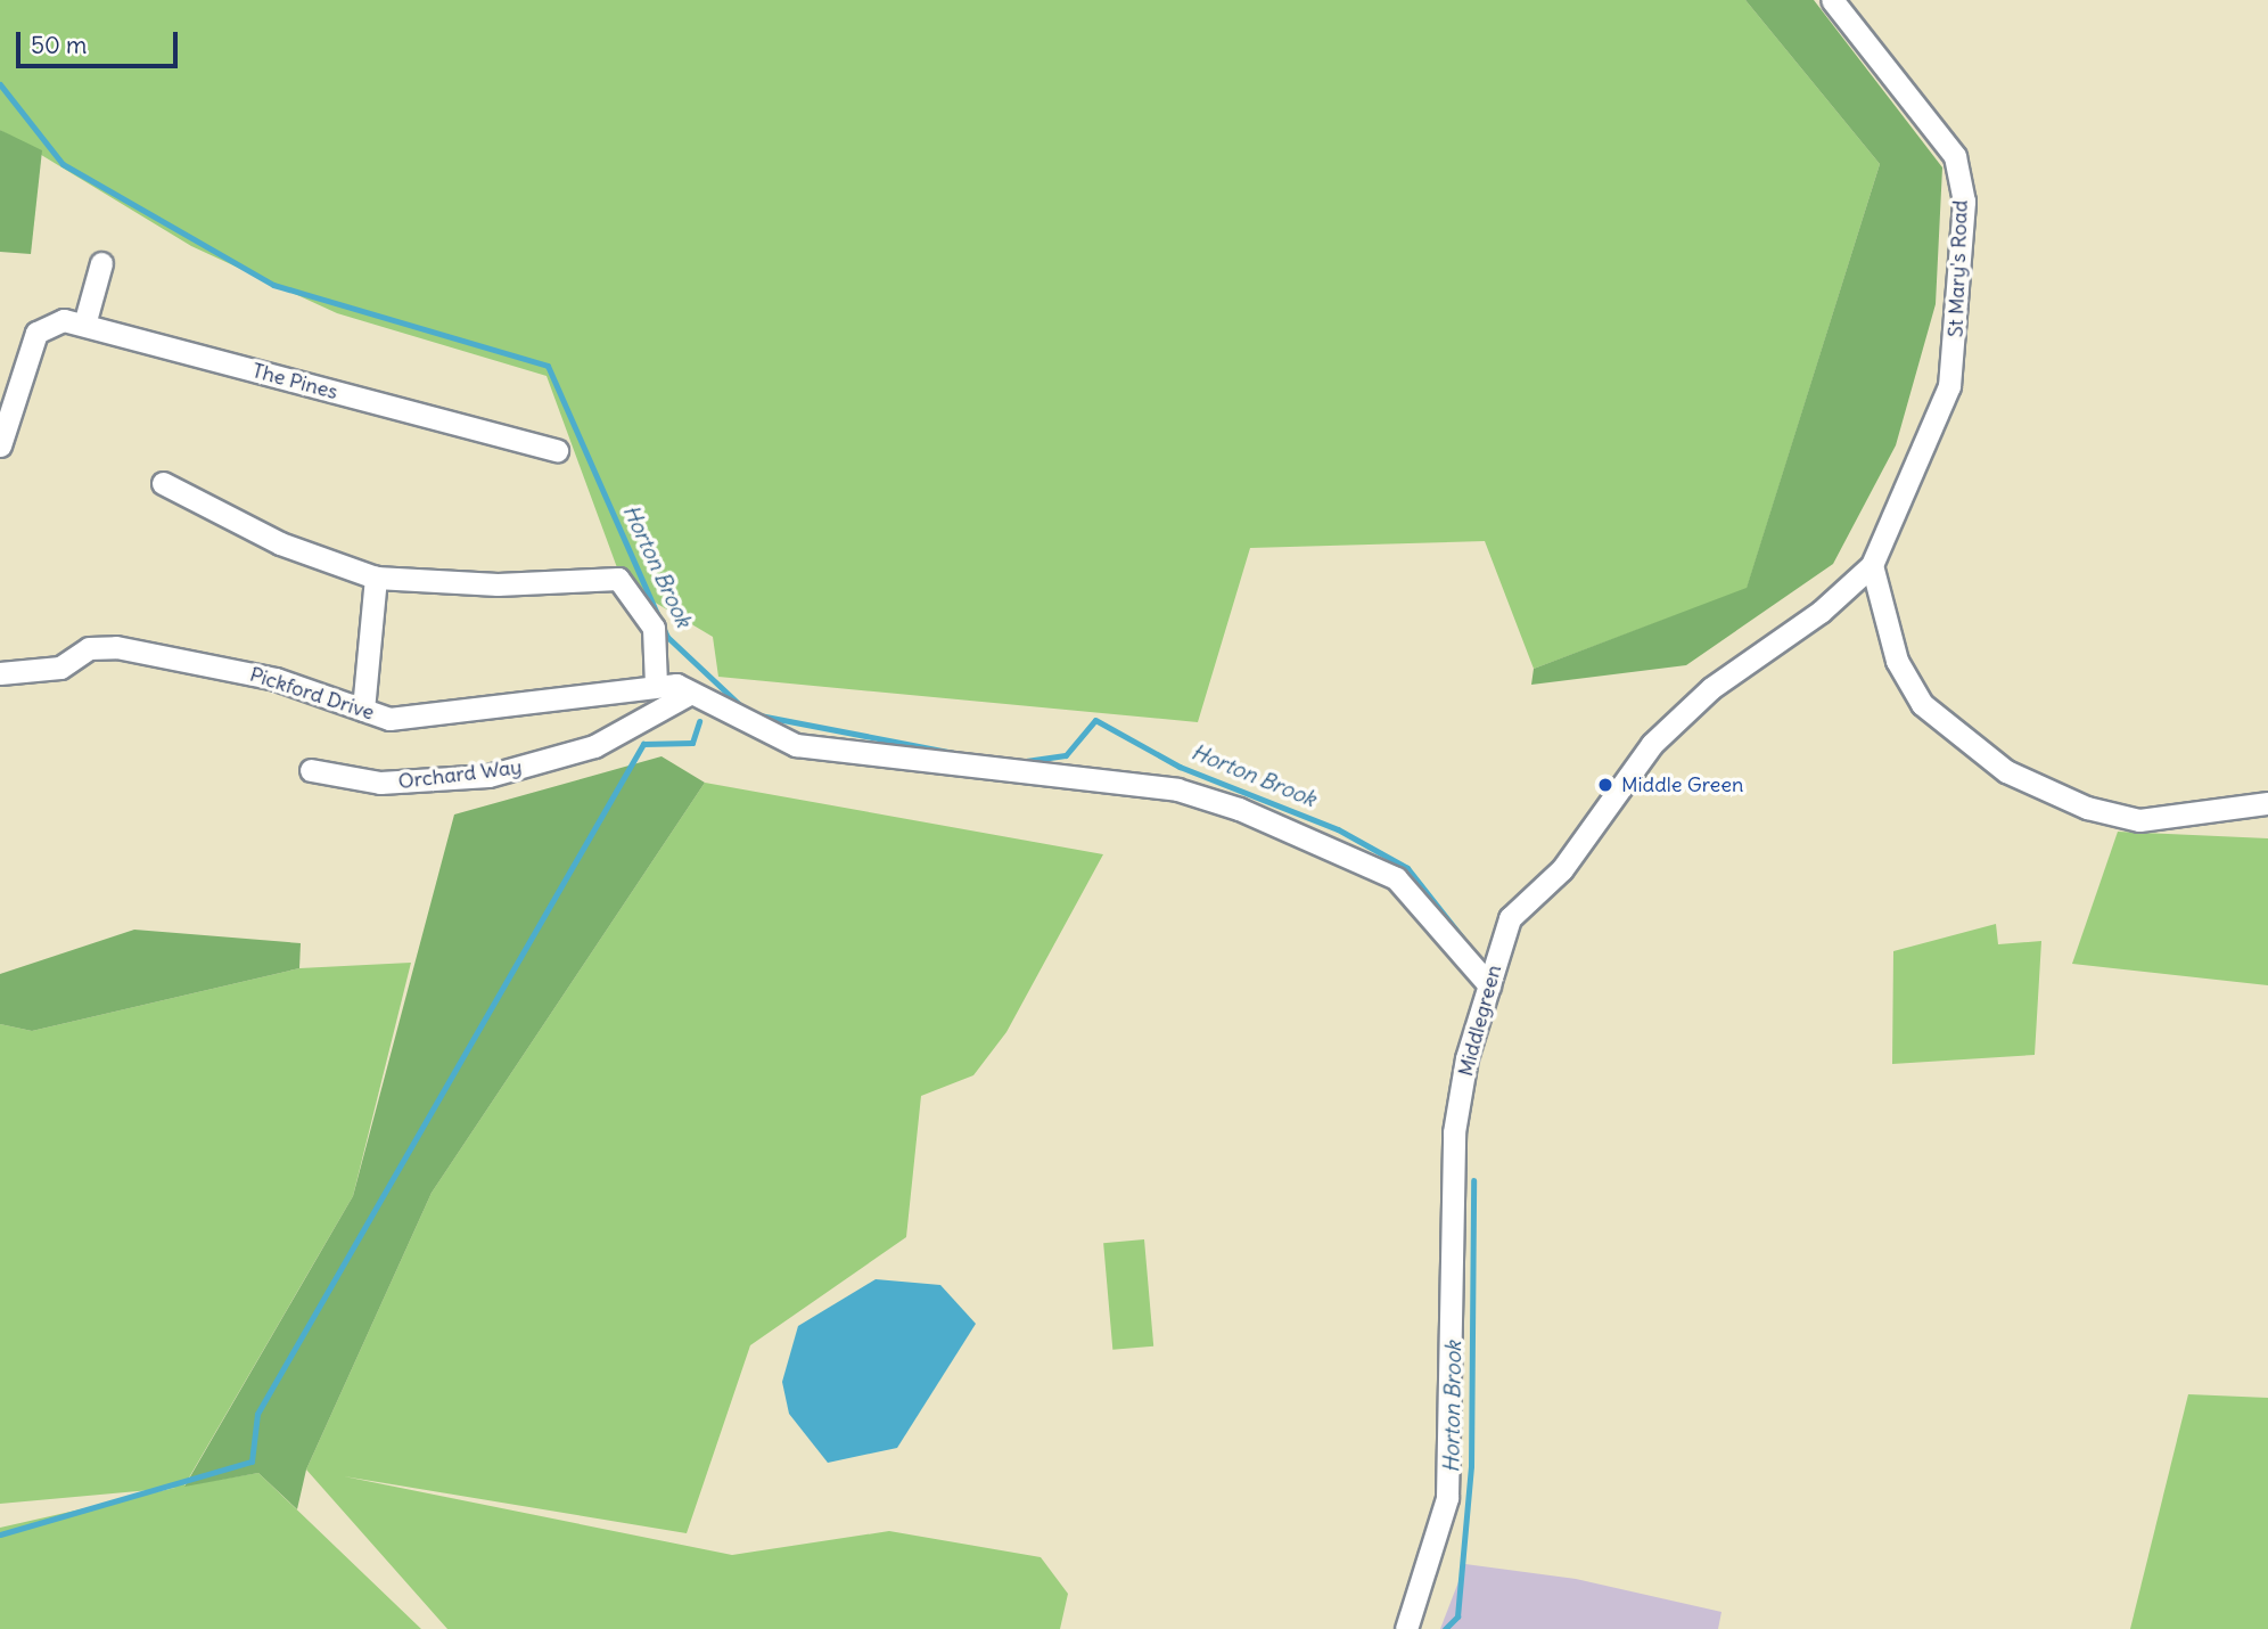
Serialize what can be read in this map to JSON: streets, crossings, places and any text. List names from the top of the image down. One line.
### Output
{"streets":{"street":["St Mary's Road","The Pines","Pickford Drive","Orchard Way","Middlegreen"]},"crossings":[["St Mary's Road","Middlegreen"],["Pickford Drive","Orchard Way"]],"water":["Horton Brook"],"places":["Middle Green"],"scale_bar":"50 m"}
